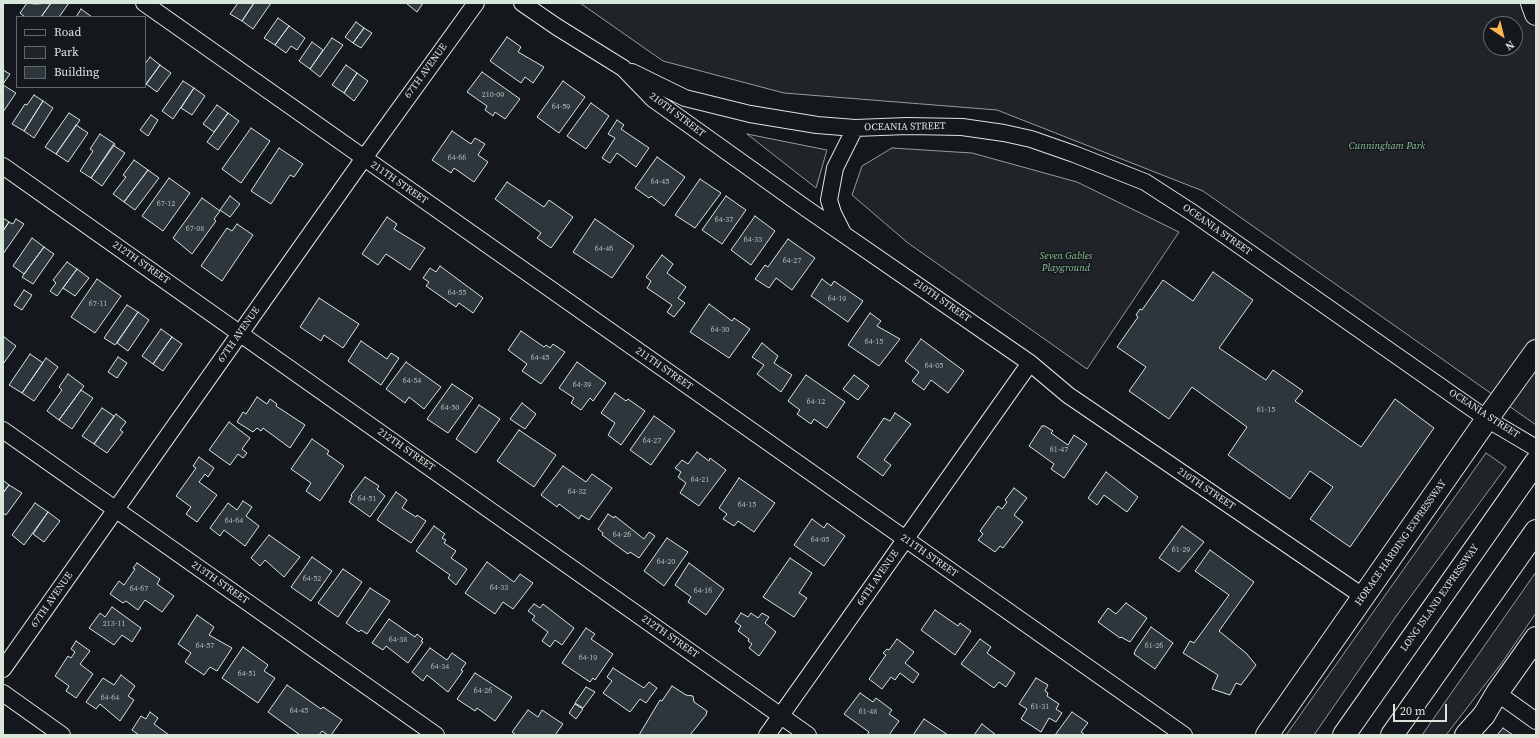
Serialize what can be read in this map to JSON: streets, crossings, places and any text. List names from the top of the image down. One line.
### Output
{"streets":{"main road":["HORACE HARDING EXPRESSWAY","LONG ISLAND EXPRESSWAY"],"street":["67TH AVENUE","210TH STREET","OCEANIA STREET","211TH STREET","212TH STREET","64TH AVENUE","213TH STREET"]},"crossings":[["67TH AVENUE","211TH STREET"],["67TH AVENUE","212TH STREET"],["67TH AVENUE","213TH STREET"],["210TH STREET","OCEANIA STREET"],["210TH STREET","HORACE HARDING EXPRESSWAY"],["210TH STREET","64TH AVENUE"],["OCEANIA STREET","HORACE HARDING EXPRESSWAY"],["211TH STREET","64TH AVENUE"],["212TH STREET","64TH AVENUE"]],"parks":["Cunningham Park","Seven Gables Playground"],"house_numbers":["210-09","64-59","64-66","64-45","67-12","64-37","67-08","64-33","64-46","64-27","64-55","64-19","67-11","64-30","64-15","64-45","64-05","64-54","64-39","64-12","64-50","61-15","64-27","61-47","64-21","64-32","64-51","64-15","64-64","64-26","64-05","61-29","64-20","64-52","64-33","64-67","64-16","213-11","64-38","64-57","61-26","64-19","64-34","64-51","64-26","64-64","61-31","64-45","61-48"],"legend":["Road","Park","Building"],"scale_bar":"20 m","north":"bottom right"}
